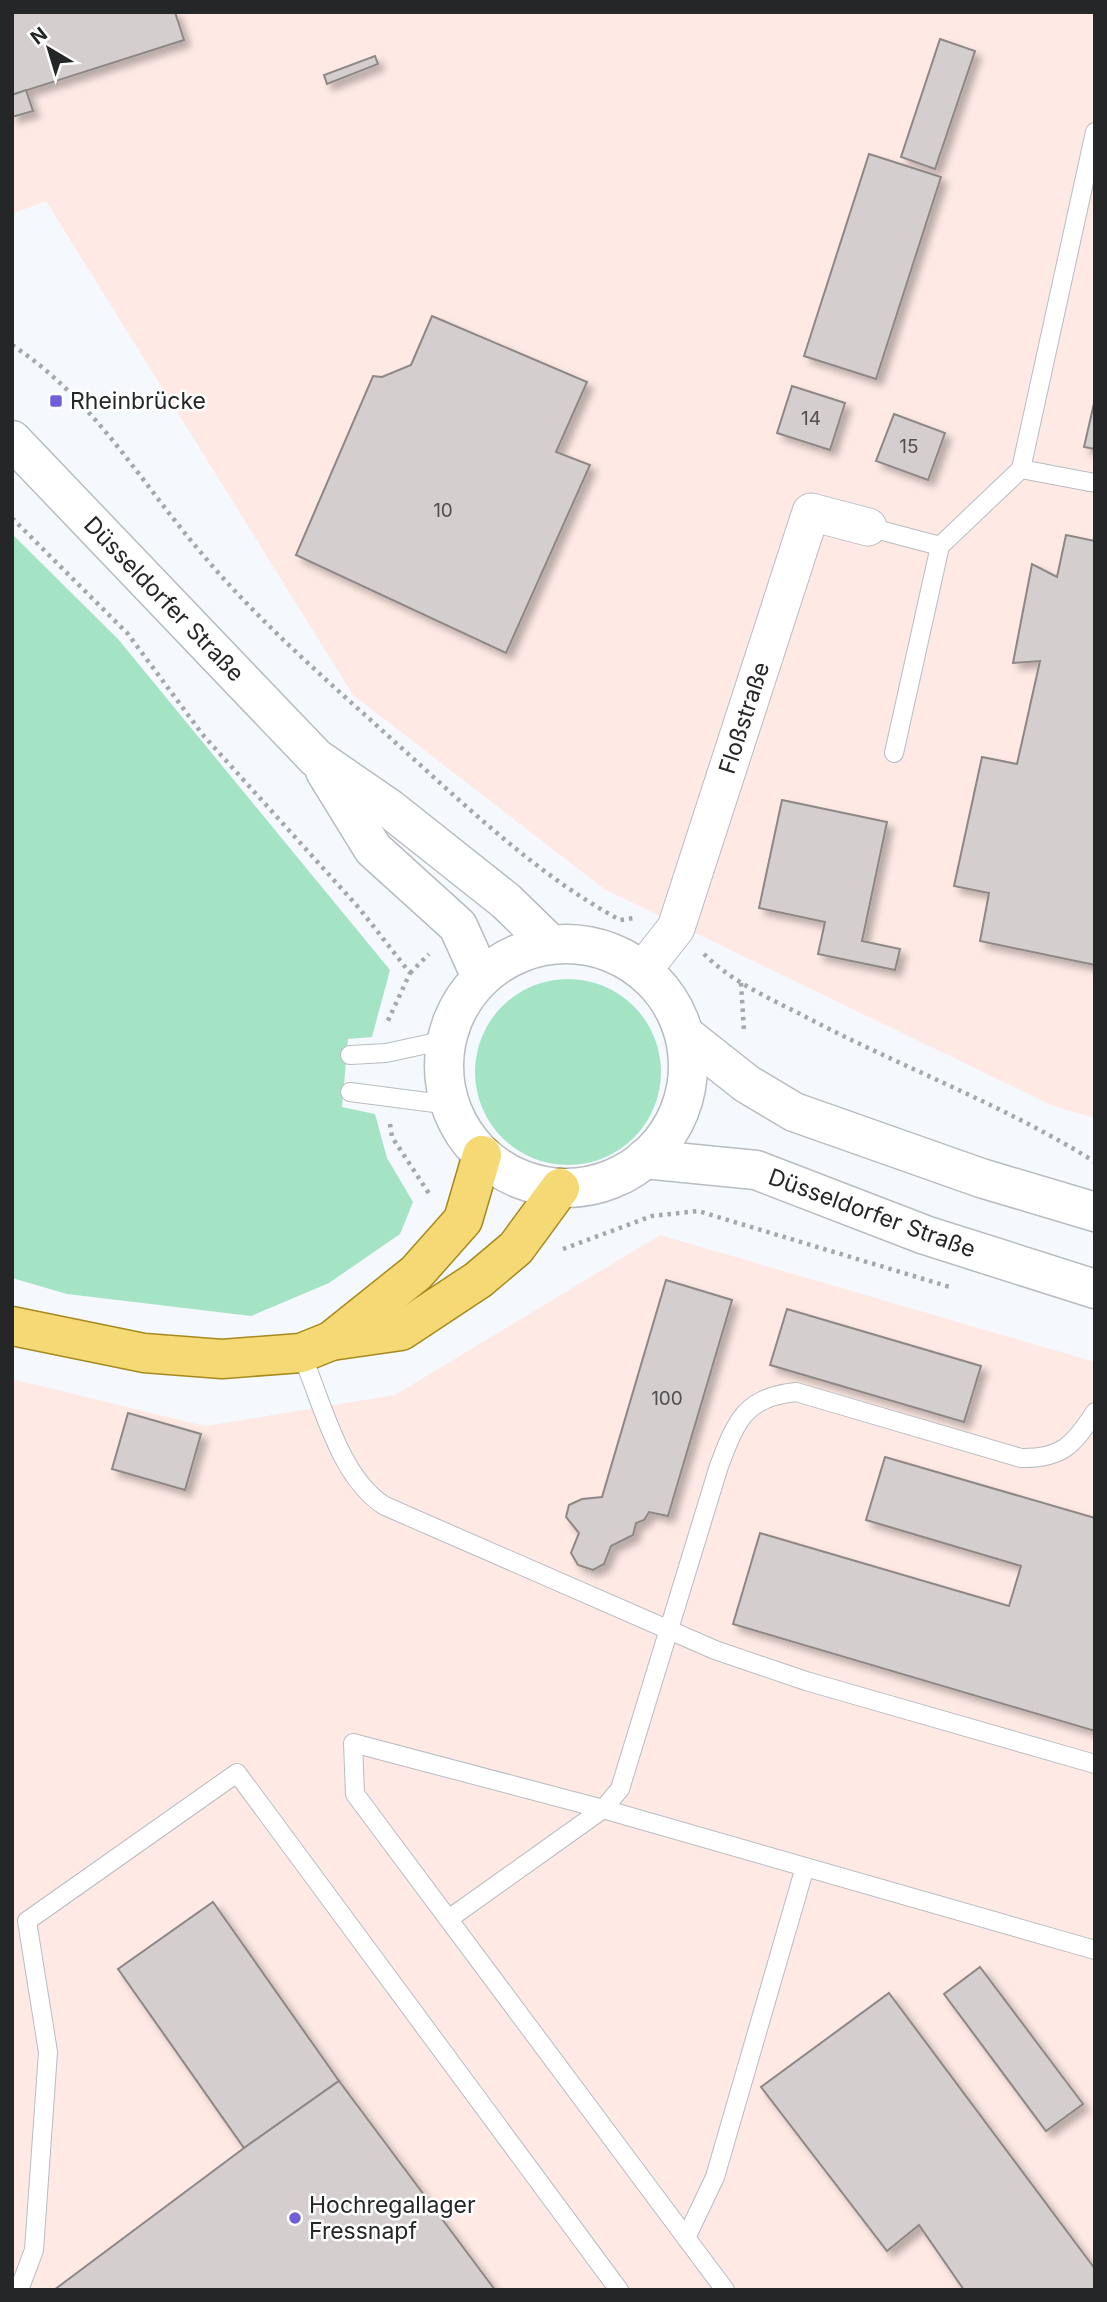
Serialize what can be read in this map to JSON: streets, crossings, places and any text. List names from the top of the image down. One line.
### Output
{"streets":{"main road":["Düsseldorfer Straße"],"street":["Floßstraße"]},"crossings":[["Düsseldorfer Straße","Floßstraße"]],"places":{"transit":["Rheinbrücke"],"other":["Hochregallager Fressnapf"]},"house_numbers":["14","15","10","100"],"north":"top left"}
